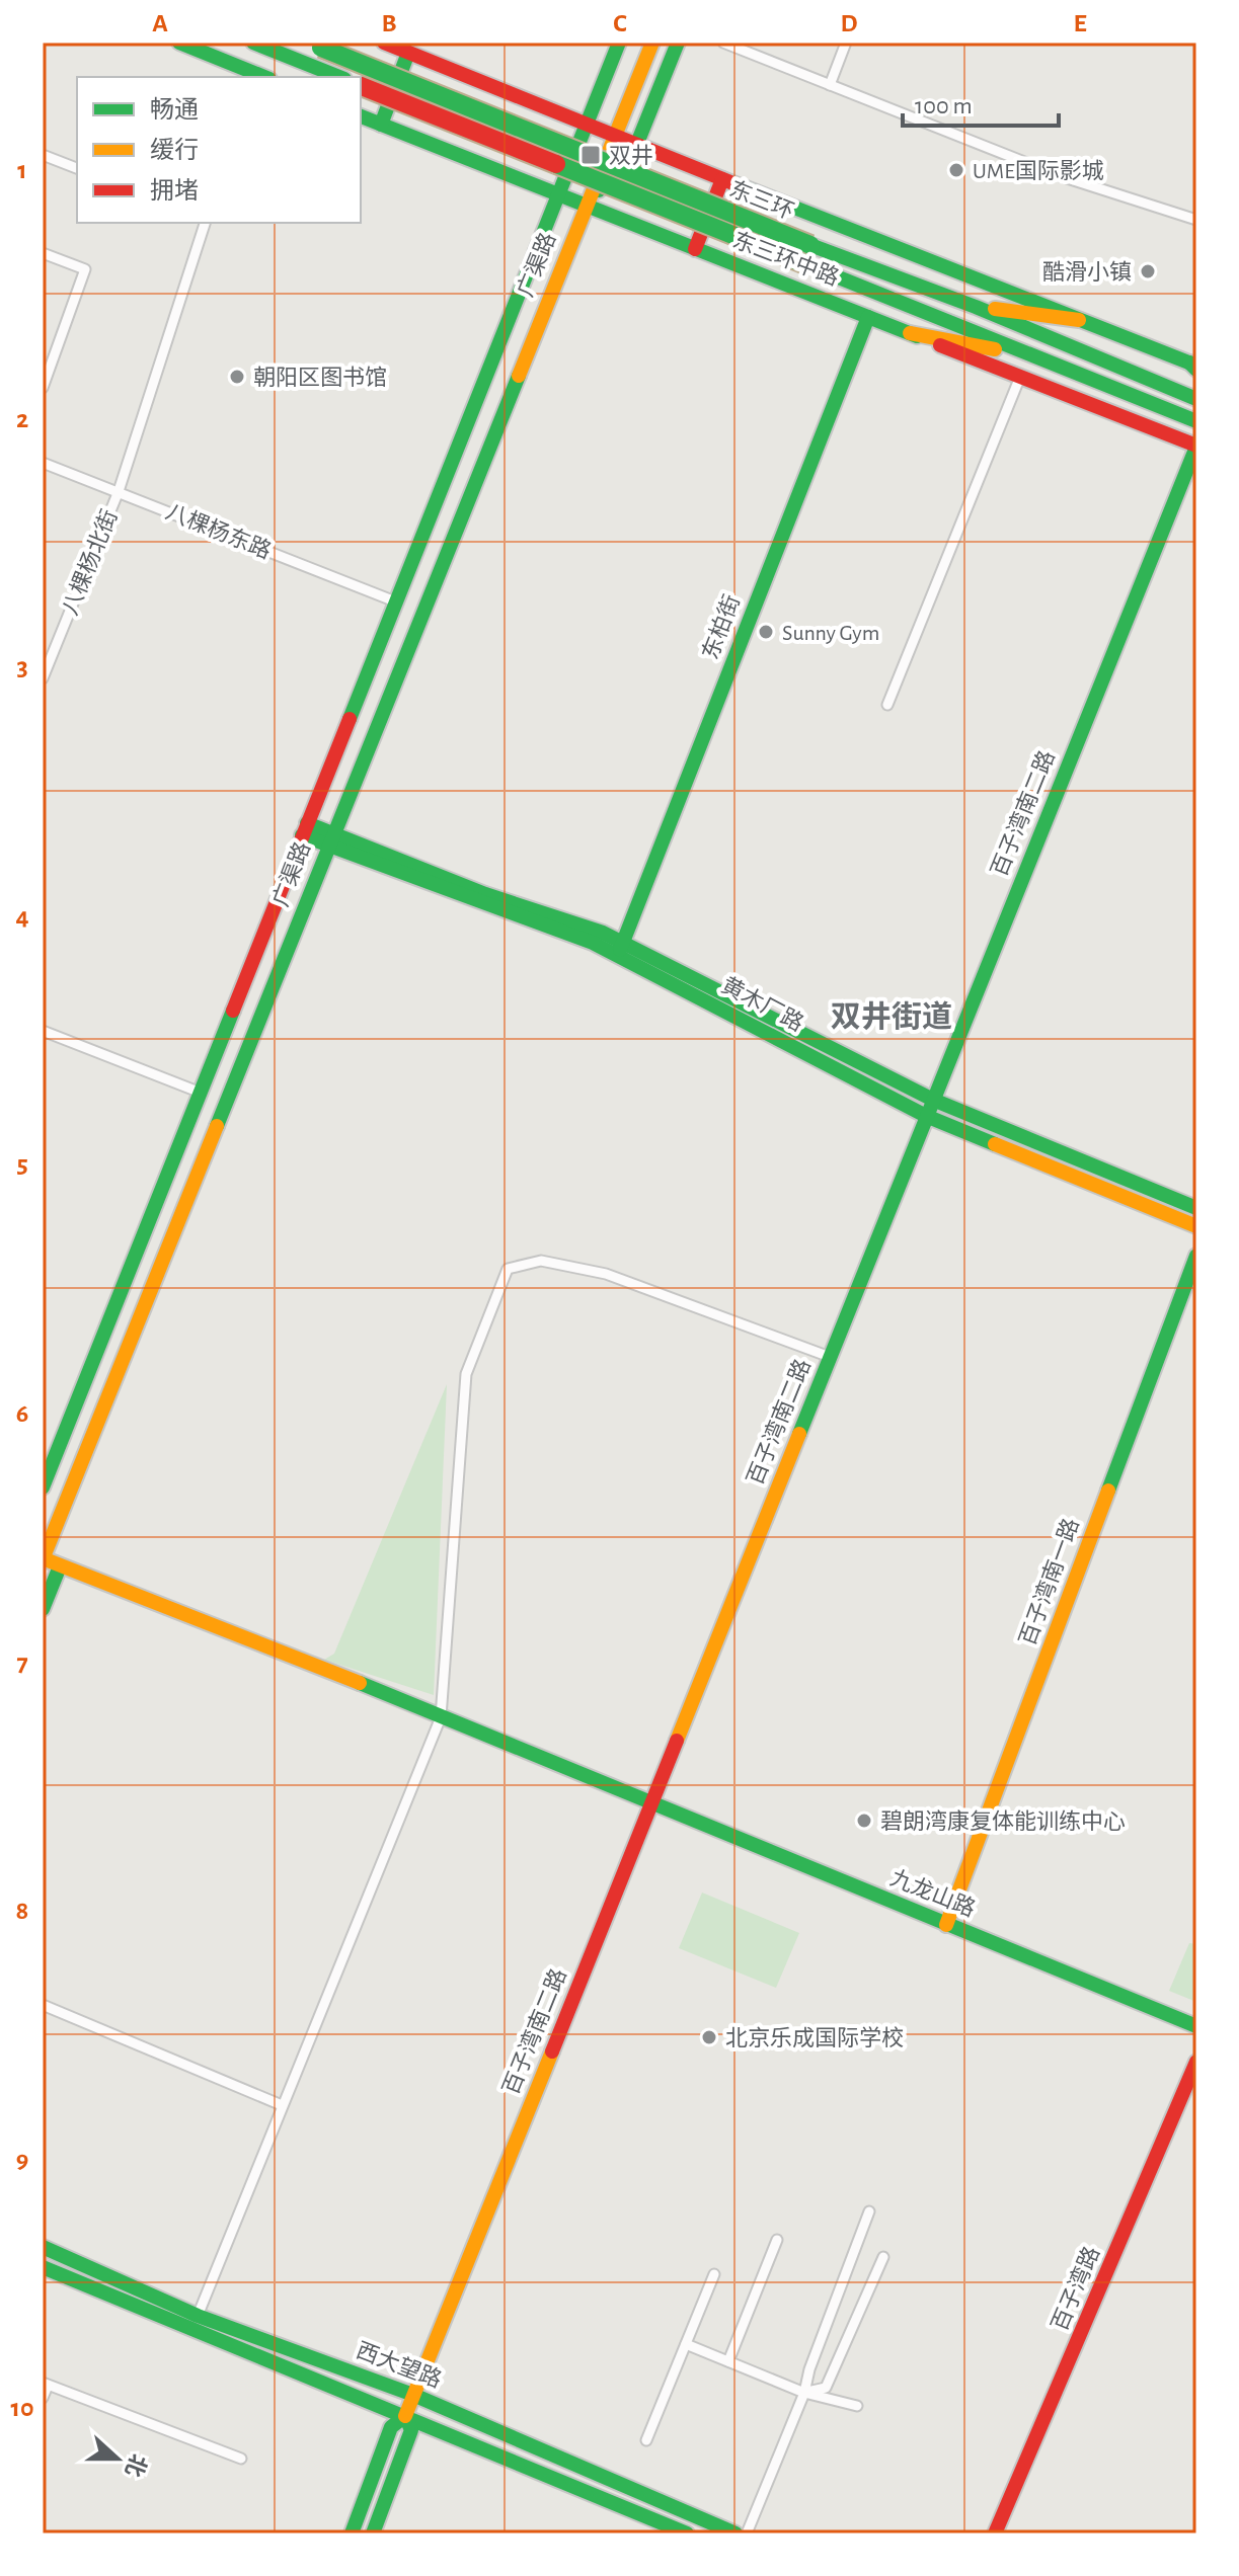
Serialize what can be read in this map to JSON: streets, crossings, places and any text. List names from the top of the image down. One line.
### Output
{"streets":{"main road":["东三环","东三环中路","广渠路","东柏街","百子湾南二路","黄木厂路","百子湾南一路","九龙山路","百子湾路","西大望路"],"street":["八棵杨东路","八棵杨北街"]},"crossings":[["东三环中路","广渠路"],["东三环中路","东柏街"],["东三环中路","百子湾南二路"],["广渠路","八棵杨东路"],["广渠路","黄木厂路"],["广渠路","九龙山路"],["八棵杨东路","八棵杨北街"],["东柏街","黄木厂路"],["百子湾南二路","黄木厂路"],["百子湾南二路","九龙山路"],["百子湾南二路","西大望路"],["百子湾南一路","九龙山路"]],"districts":["双井街道"],"places":{"transit":["双井"],"other":["UME国际影城","酷滑小镇","朝阳区图书馆","Sunny Gym","碧朗湾康复体能训练中心","北京乐成国际学校"]},"legend":["畅通","缓行","拥堵"],"scale_bar":"100 m","north":"right","grid":{"columns":["A","B","C","D","E"],"rows":["1","2","3","4","5","6","7","8","9","10"]}}
